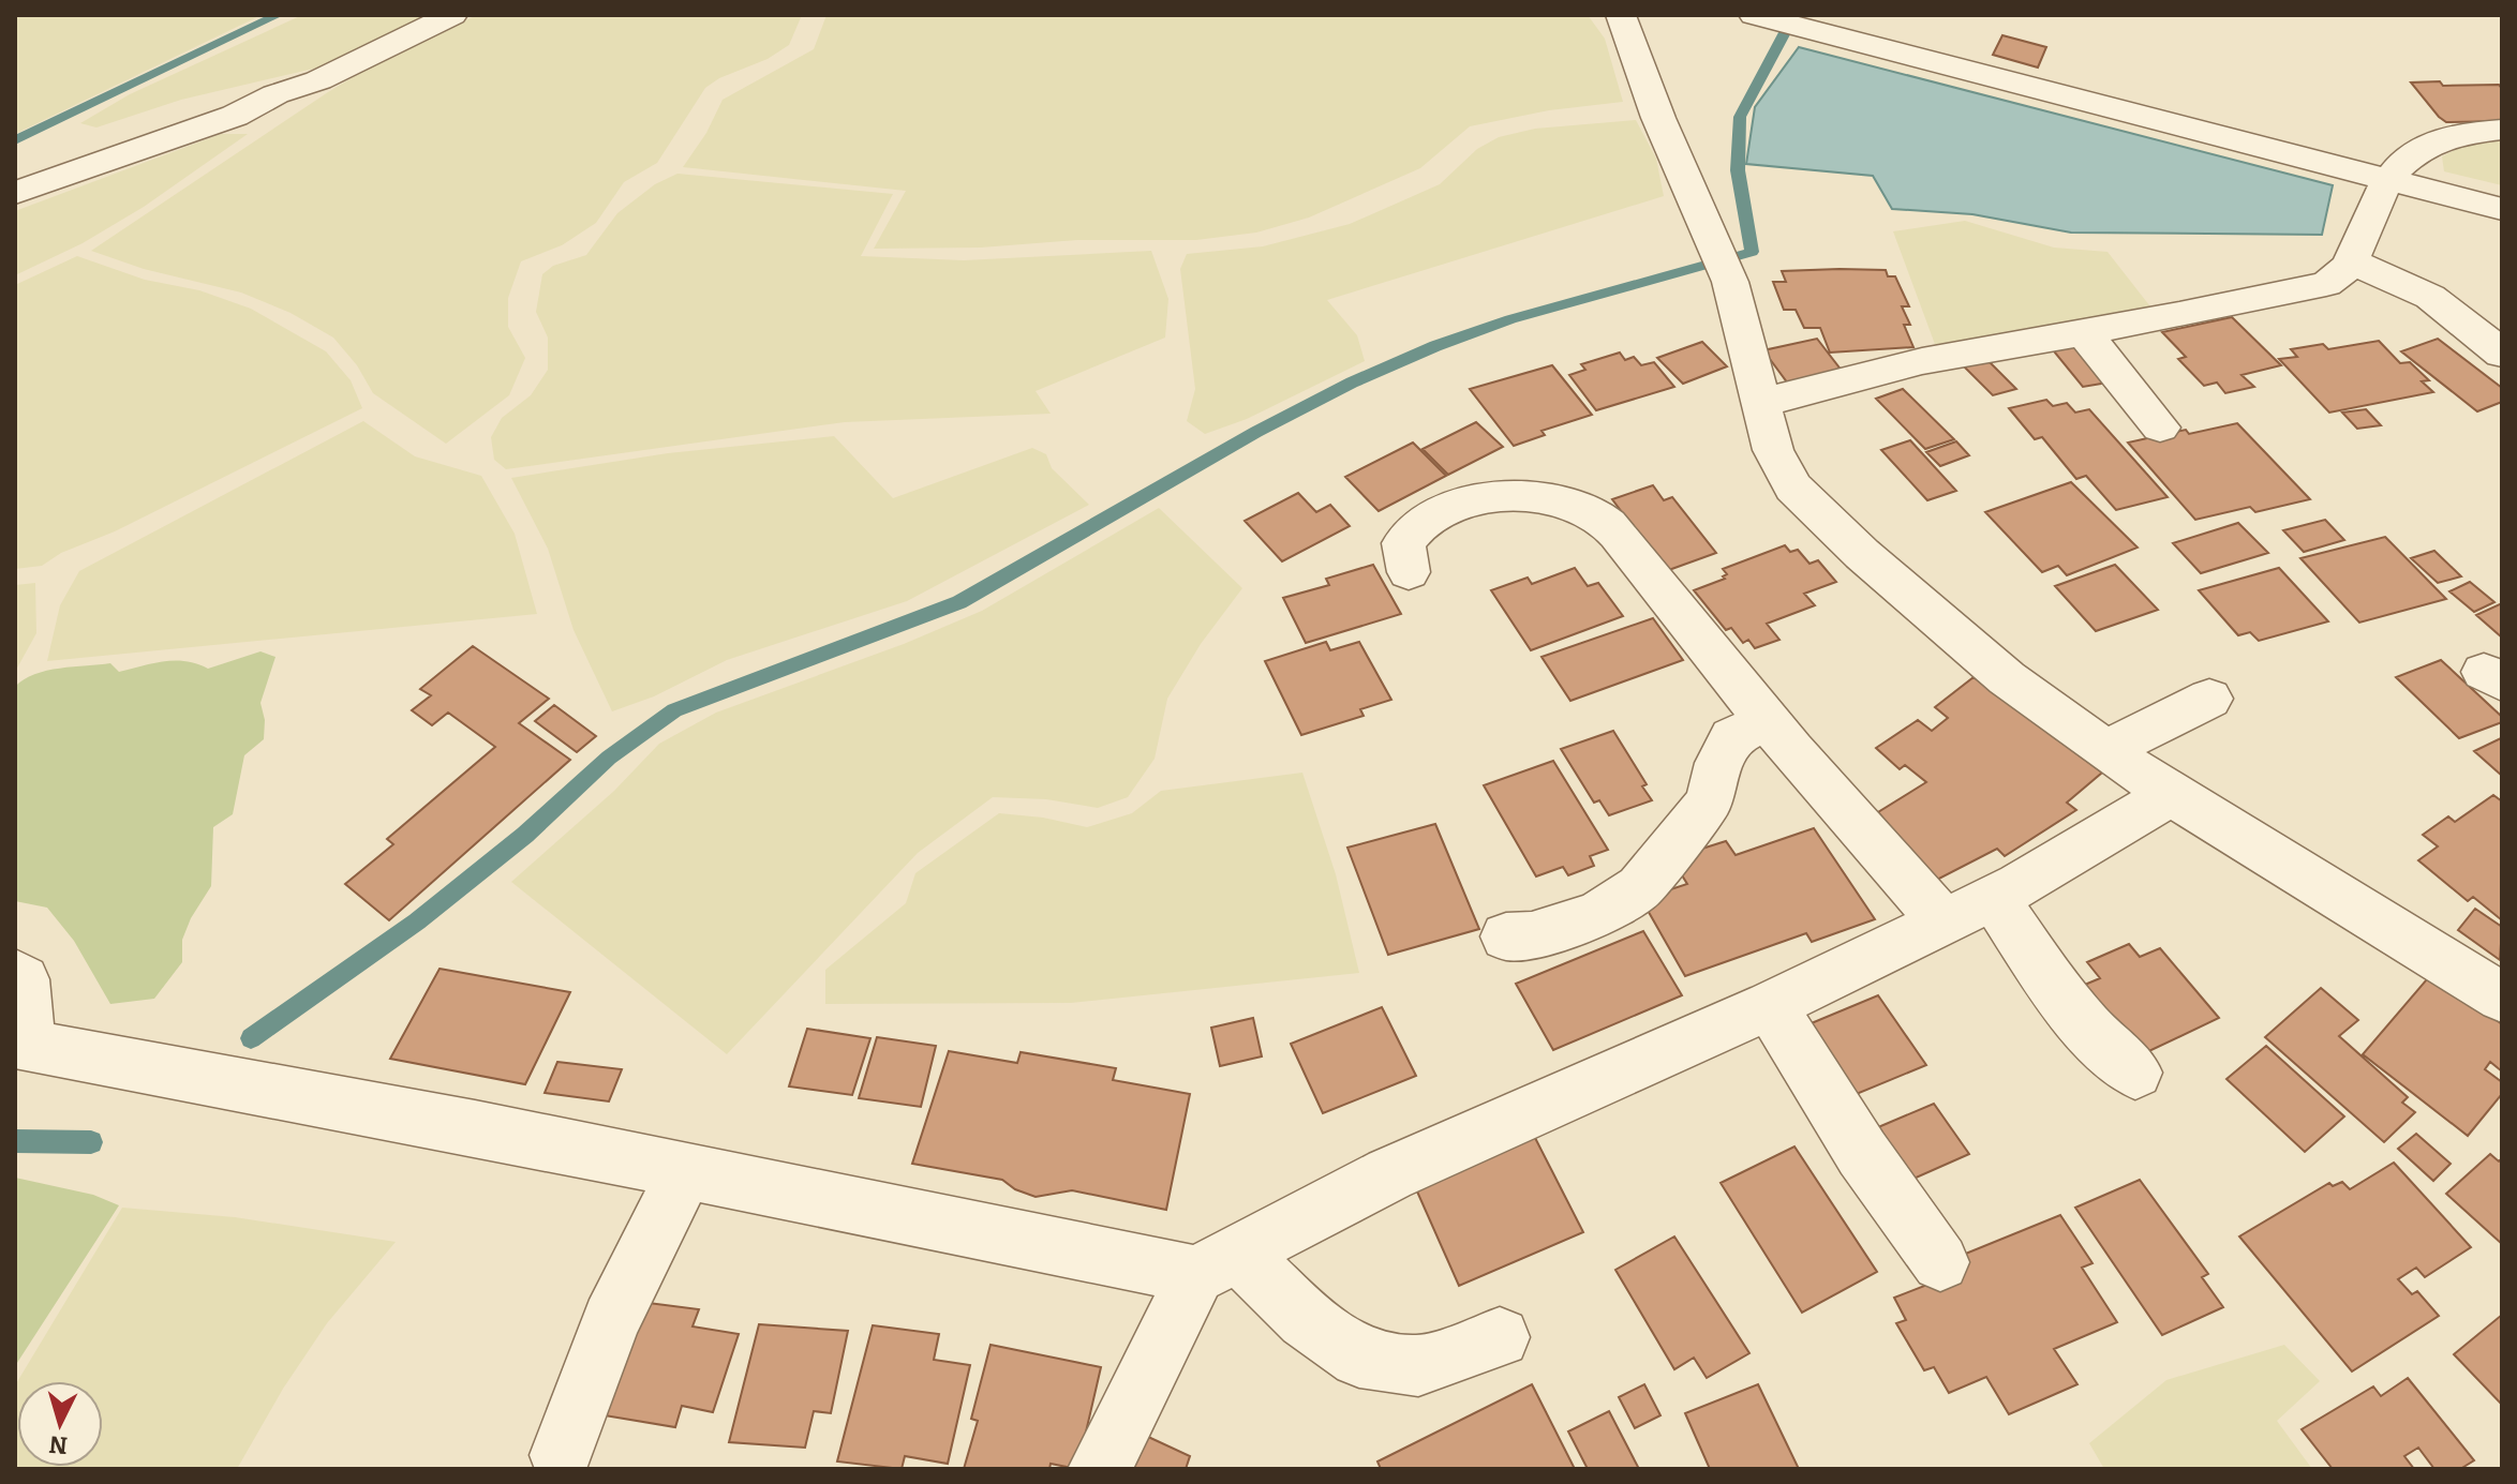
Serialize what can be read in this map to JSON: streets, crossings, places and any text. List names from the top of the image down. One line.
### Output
{"north":"bottom"}
